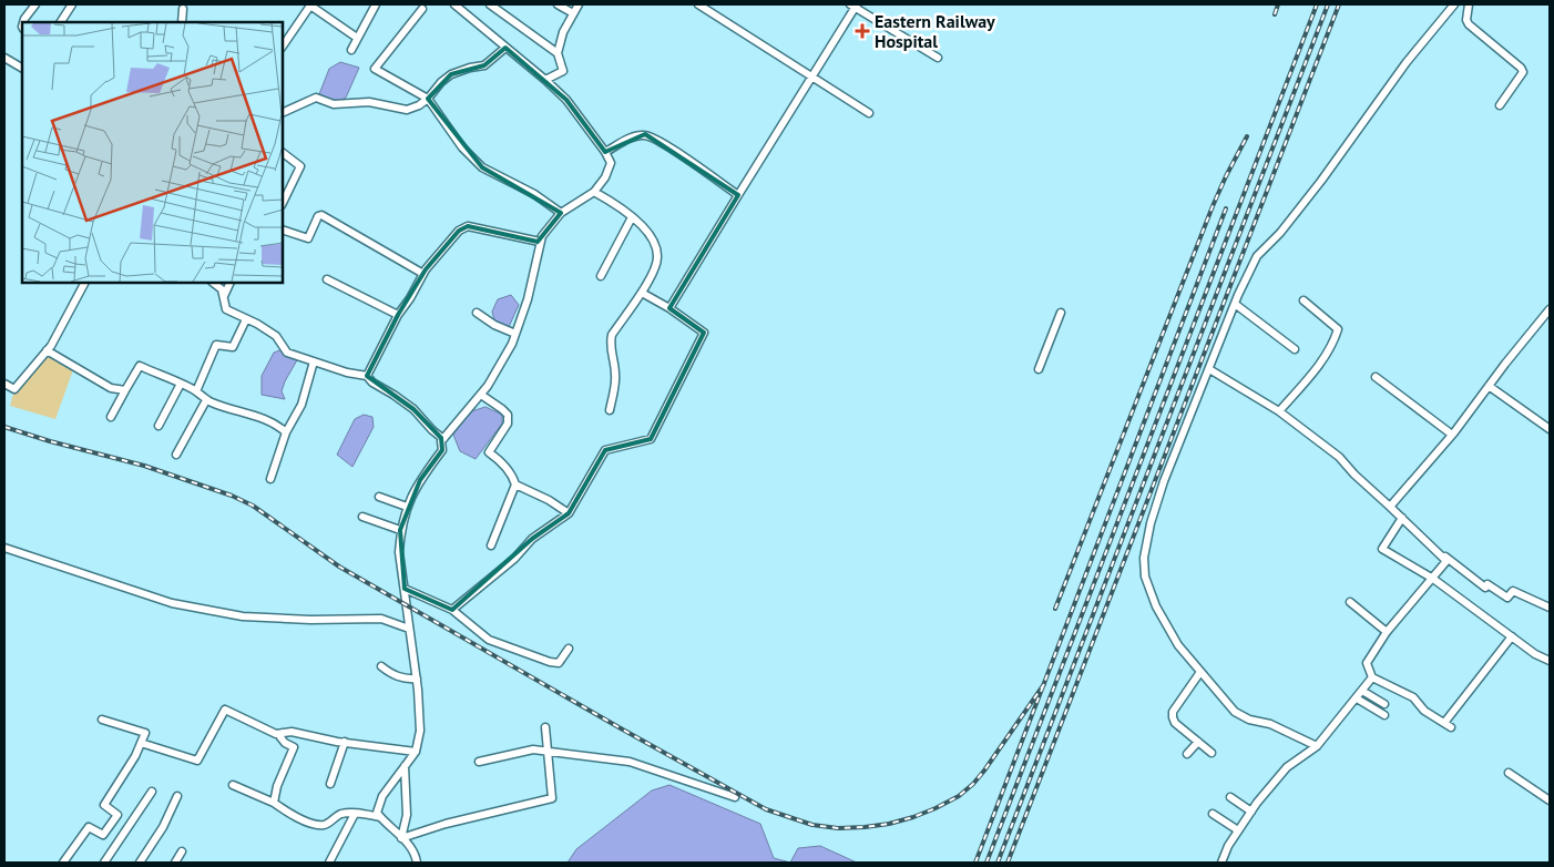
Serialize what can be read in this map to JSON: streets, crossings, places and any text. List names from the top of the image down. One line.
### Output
{"places":{"health":["Eastern Railway Hospital"]}}
